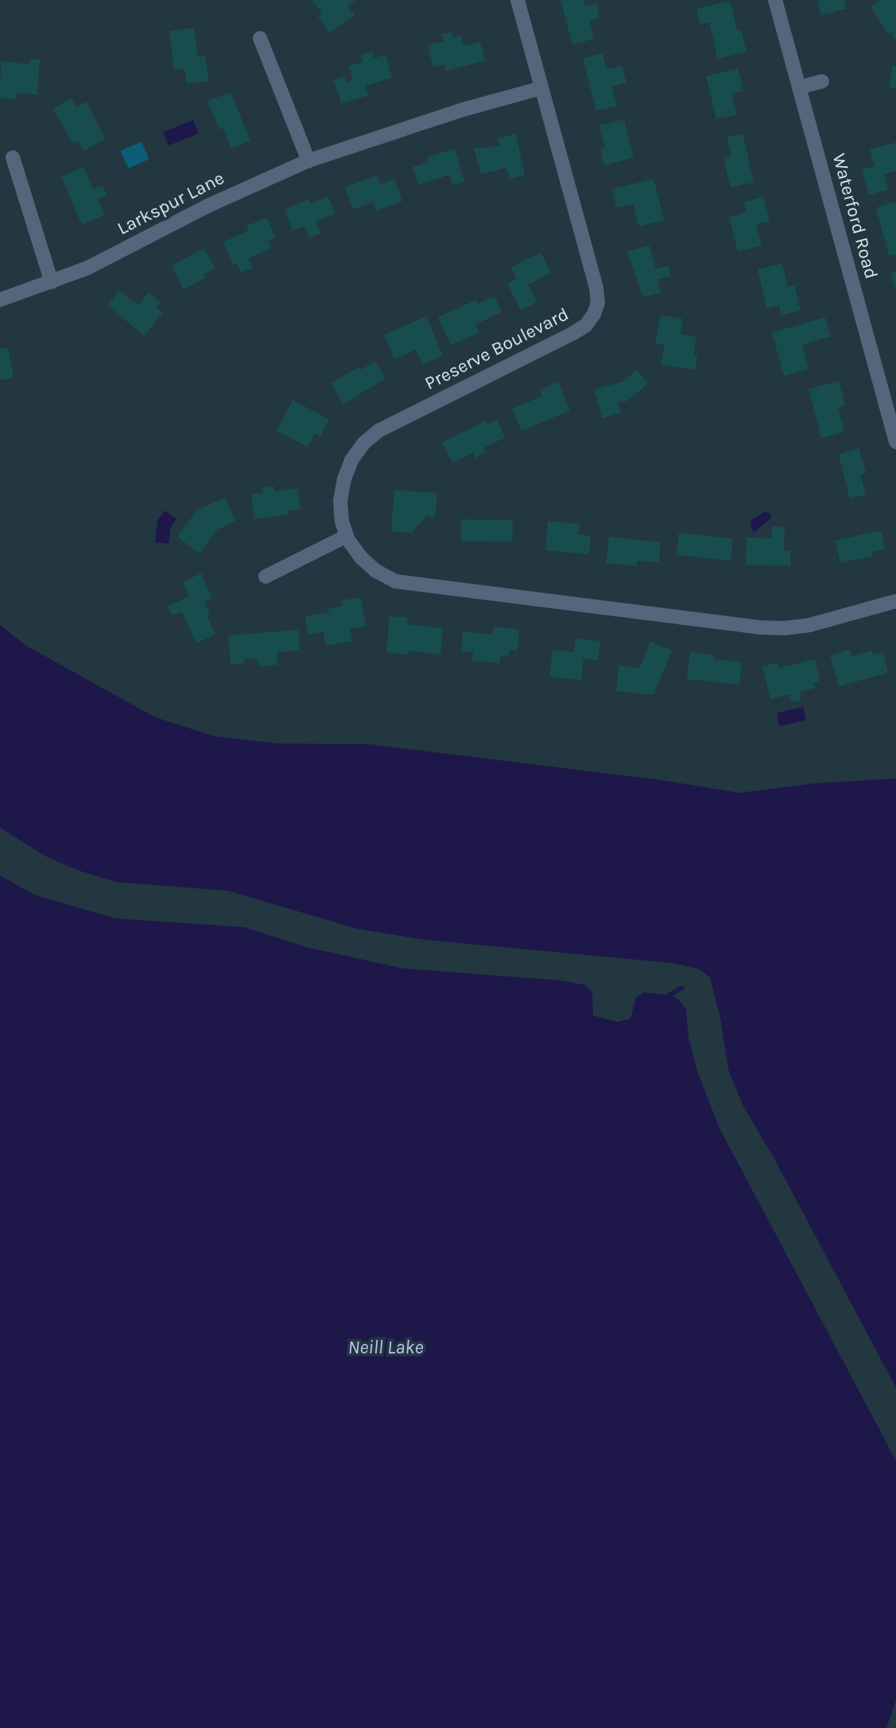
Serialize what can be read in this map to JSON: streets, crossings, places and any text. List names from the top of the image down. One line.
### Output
{"streets":{"street":["Larkspur Lane","Waterford Road","Preserve Boulevard"]},"crossings":[["Larkspur Lane","Preserve Boulevard"]],"water":["Neill Lake"]}
